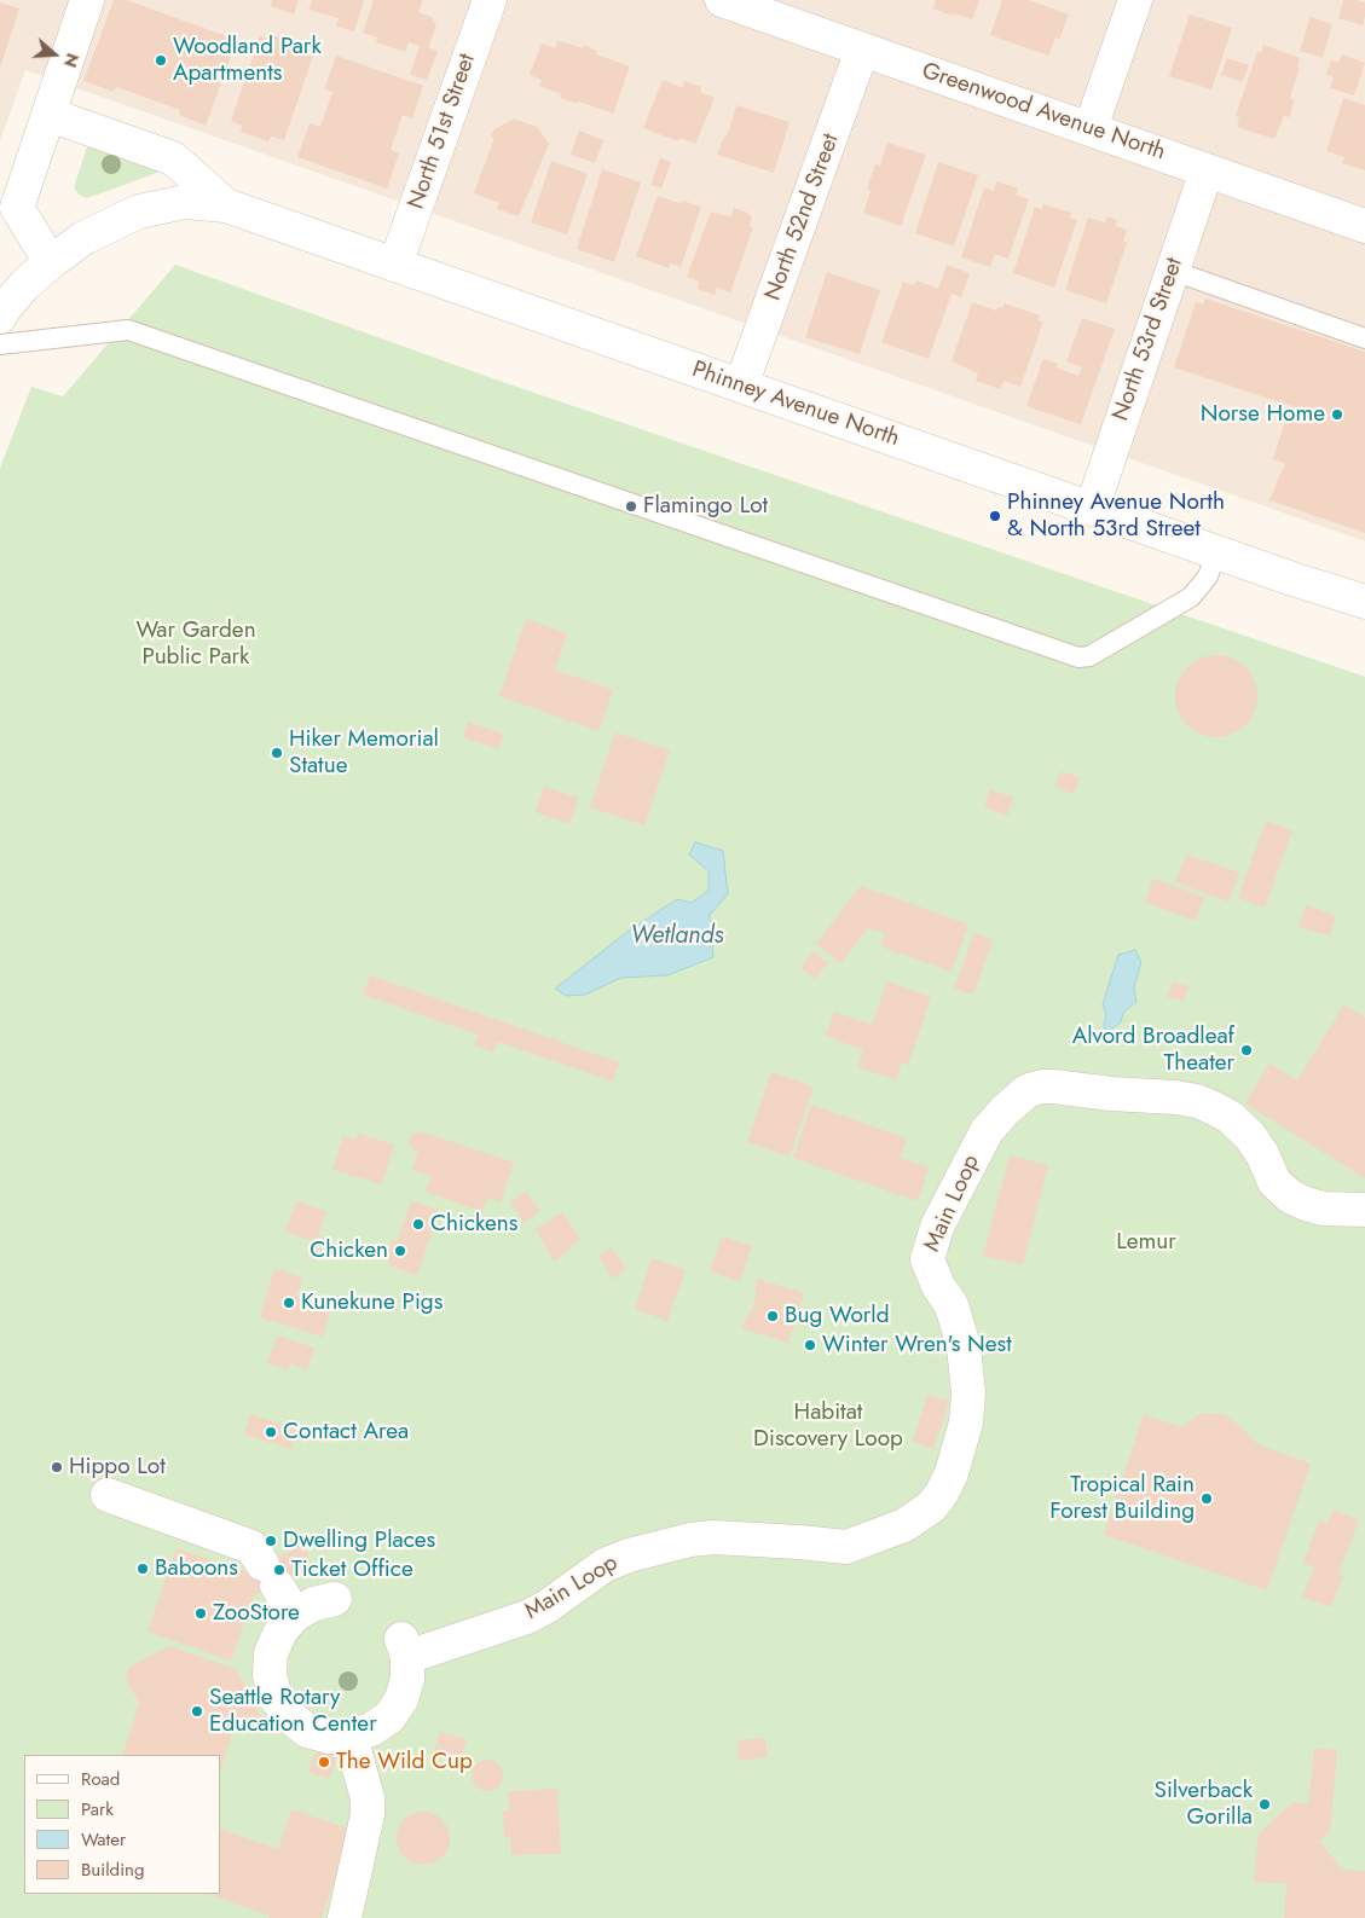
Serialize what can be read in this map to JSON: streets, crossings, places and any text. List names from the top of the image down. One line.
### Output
{"streets":{"street":["Greenwood Avenue North","North 51st Street","North 52nd Street","North 53rd Street","Phinney Avenue North","Main Loop"]},"crossings":[["Greenwood Avenue North","North 52nd Street"],["Greenwood Avenue North","North 53rd Street"],["North 51st Street","Phinney Avenue North"],["North 52nd Street","Phinney Avenue North"],["North 53rd Street","Phinney Avenue North"]],"water":["Wetlands"],"parks":["War Garden Public Park","Lemur","Habitat Discovery Loop"],"places":["Woodland Park Apartments","Norse Home","Flamingo Lot","Phinney Avenue North & North 53rd Street","Hiker Memorial Statue","Alvord Broadleaf Theater","Chickens","Chicken","Kunekune Pigs","Bug World","Winter Wren's Nest","Contact Area","Hippo Lot","Tropical Rain Forest Building","Dwelling Places","Baboons","Ticket Office","ZooStore","Seattle Rotary Education Center","The Wild Cup","Silverback Gorilla"],"legend":["Road","Park","Water","Building"],"north":"right"}
